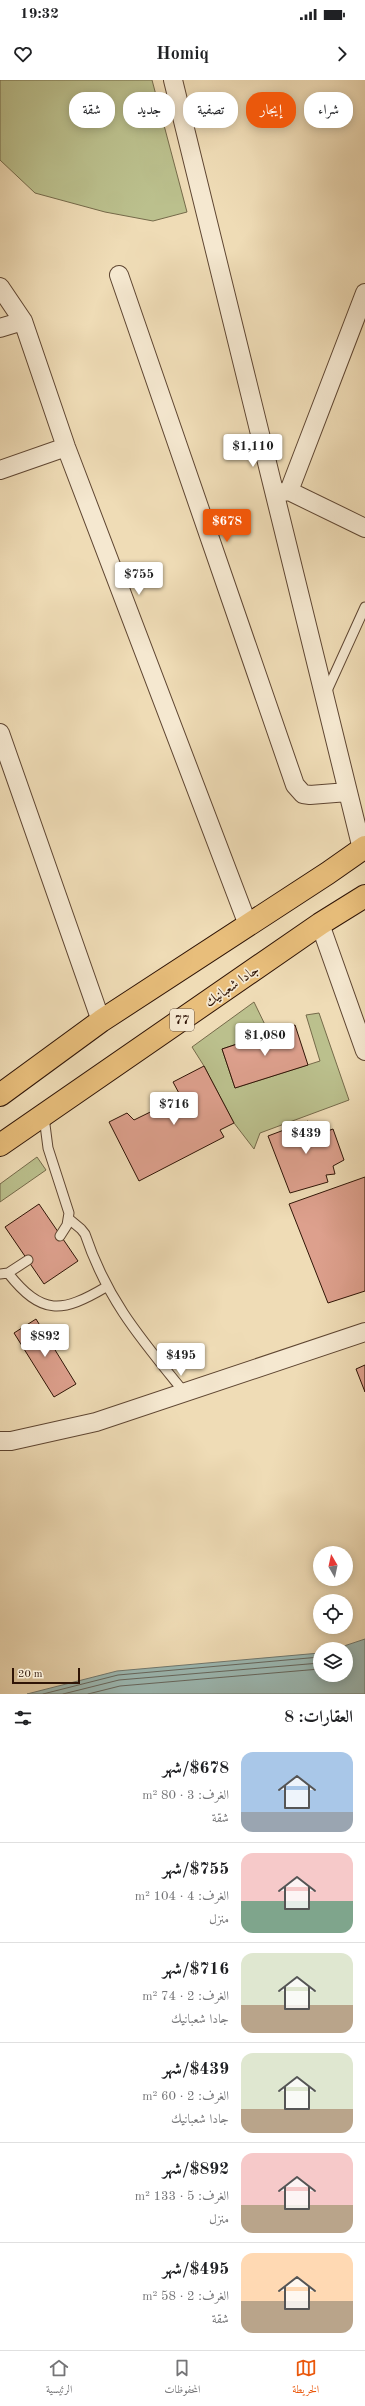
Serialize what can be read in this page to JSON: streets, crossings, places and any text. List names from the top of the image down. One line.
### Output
{"streets":{"highway":["جادا شعبانيك","77"]},"scale_bar":"20 m","north":"top","page":{"status":"19:32","header":"Homiq","chip":["شراء","إيجار","تصفية","جديد","شقة"],"price":["$1,110","$678","$755","$1,080","$716","$439","$892","$495"],"scale":"20 m","heading":"العقارات: 8","list":[{"name":"$678/شهر","note":"الغرف: 3 · 80 m² · شقة"},{"name":"$755/شهر","note":"الغرف: 4 · 104 m² · منزل"},{"name":"$716/شهر","note":"الغرف: 2 · 74 m² · جادا شعبانيك"},{"name":"$439/شهر","note":"الغرف: 2 · 60 m² · جادا شعبانيك"},{"name":"$892/شهر","note":"الغرف: 5 · 133 m² · منزل"},{"name":"$495/شهر","note":"الغرف: 2 · 58 m² · شقة"}],"tabs":["الخريطة","المحفوظات","الرئيسية"]}}
